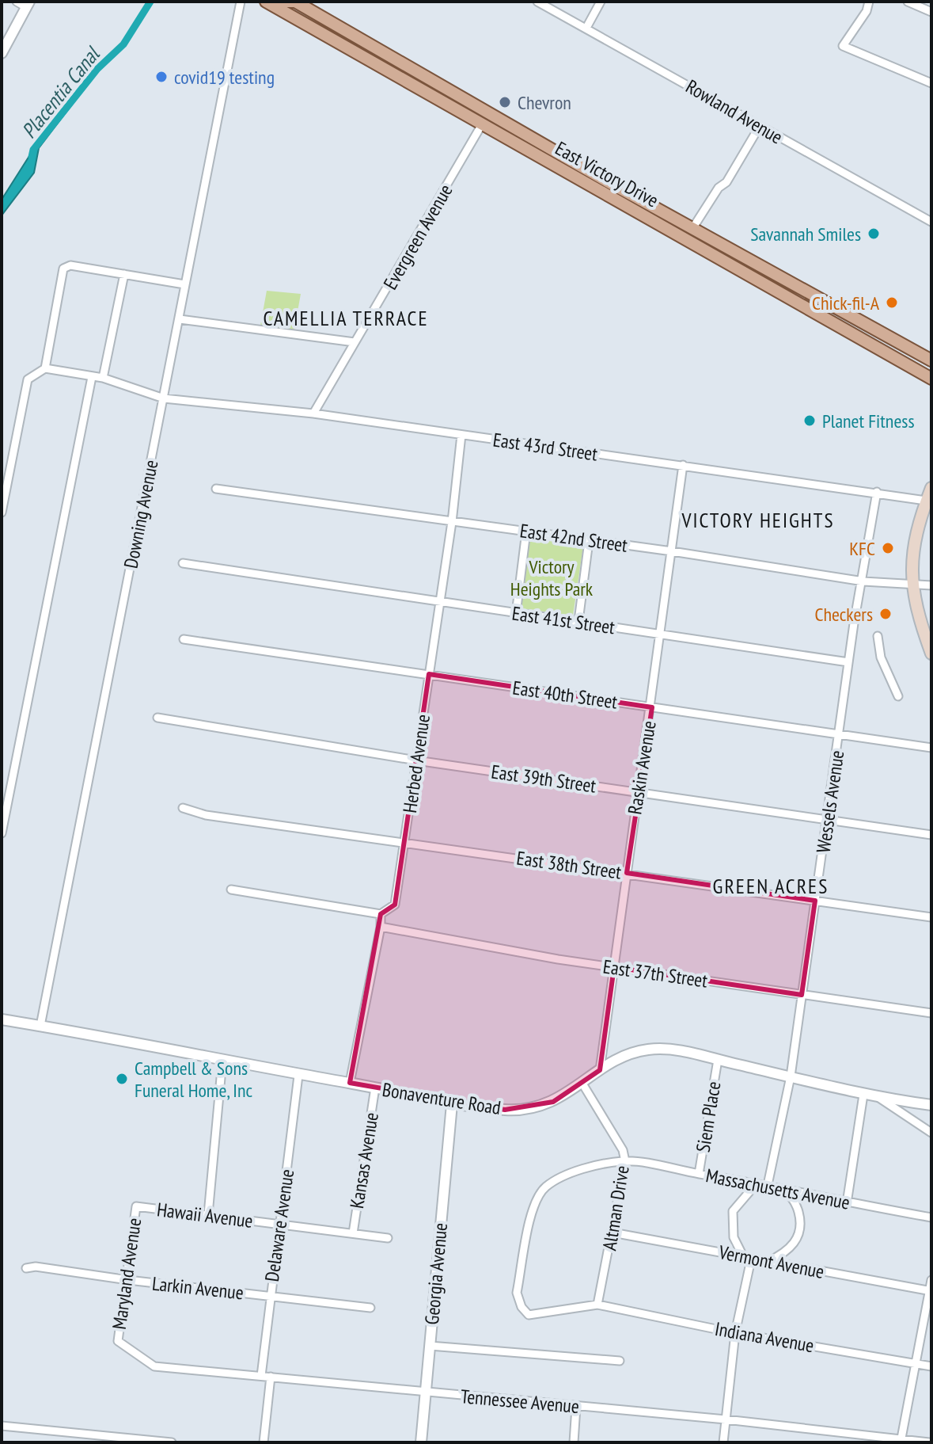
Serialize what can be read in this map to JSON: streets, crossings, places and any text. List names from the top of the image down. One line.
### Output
{"streets":{"main road":["East Victory Drive"],"street":["Rowland Avenue","Evergreen Avenue","East 43rd Street","Downing Avenue","East 42nd Street","East 41st Street","East 40th Street","Herbed Avenue","Raskin Avenue","East 39th Street","Wessels Avenue","East 38th Street","East 37th Street","Bonaventure Road","Siem Place","Kansas Avenue","Massachusetts Avenue","Altman Drive","Hawaii Avenue","Delaware Avenue","Vermont Avenue","Maryland Avenue","Georgia Avenue","Larkin Avenue","Indiana Avenue","Tennessee Avenue"]},"crossings":[["East Victory Drive","Evergreen Avenue"],["Evergreen Avenue","East 43rd Street"],["East 43rd Street","Downing Avenue"],["East 43rd Street","Herbed Avenue"],["East 43rd Street","Raskin Avenue"],["East 43rd Street","Wessels Avenue"],["Downing Avenue","Bonaventure Road"],["East 42nd Street","Herbed Avenue"],["East 42nd Street","Raskin Avenue"],["East 42nd Street","Wessels Avenue"],["East 41st Street","Herbed Avenue"],["East 41st Street","Raskin Avenue"],["East 41st Street","Wessels Avenue"],["East 40th Street","Herbed Avenue"],["East 40th Street","Raskin Avenue"],["East 40th Street","Wessels Avenue"],["Herbed Avenue","East 39th Street"],["Herbed Avenue","East 38th Street"],["Raskin Avenue","East 39th Street"],["Raskin Avenue","East 38th Street"],["Raskin Avenue","East 37th Street"],["Raskin Avenue","Bonaventure Road"],["East 39th Street","Wessels Avenue"],["Wessels Avenue","East 38th Street"],["Wessels Avenue","East 37th Street"],["Wessels Avenue","Bonaventure Road"],["Wessels Avenue","Massachusetts Avenue"],["Wessels Avenue","Vermont Avenue"],["Bonaventure Road","Siem Place"],["Bonaventure Road","Kansas Avenue"],["Bonaventure Road","Altman Drive"],["Bonaventure Road","Delaware Avenue"],["Bonaventure Road","Georgia Avenue"],["Siem Place","Massachusetts Avenue"],["Kansas Avenue","Hawaii Avenue"],["Massachusetts Avenue","Altman Drive"],["Massachusetts Avenue","Vermont Avenue"],["Altman Drive","Vermont Avenue"],["Altman Drive","Indiana Avenue"],["Hawaii Avenue","Delaware Avenue"],["Hawaii Avenue","Maryland Avenue"],["Delaware Avenue","Larkin Avenue"],["Delaware Avenue","Tennessee Avenue"],["Maryland Avenue","Larkin Avenue"],["Maryland Avenue","Tennessee Avenue"],["Georgia Avenue","Tennessee Avenue"]],"districts":["CAMELLIA TERRACE","VICTORY HEIGHTS","GREEN ACRES"],"water":["Placentia Canal"],"parks":["Victory Heights Park"],"places":["covid19 testing","Chevron","Savannah Smiles","Chick-fil-A","Planet Fitness","KFC","Checkers","Campbell & Sons Funeral Home, Inc"]}
